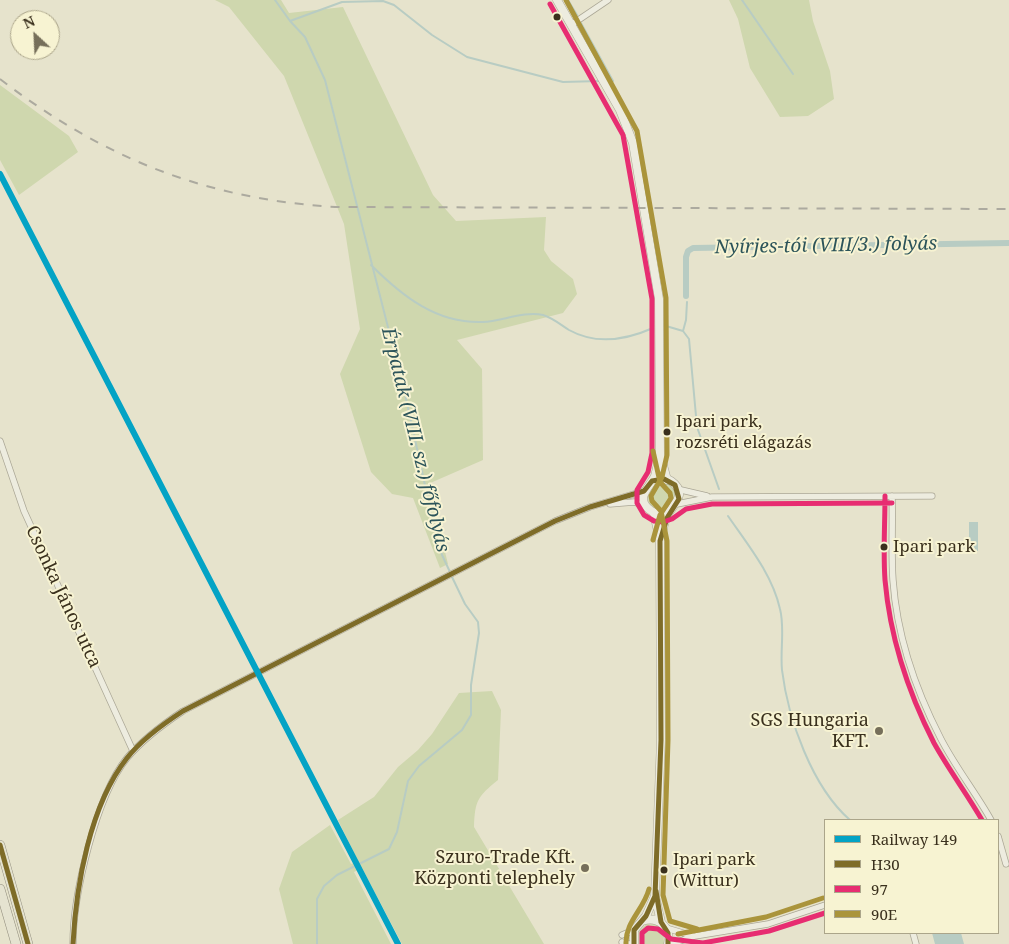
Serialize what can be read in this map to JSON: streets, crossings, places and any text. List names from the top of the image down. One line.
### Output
{"streets":{"street":["Csonka János utca"]},"water":["Nyírjes-tói (VIII/3.) folyás","Érpatak (VIII. sz.) főfolyás"],"places":["Ipari park, rozsréti elágazás","Ipari park","SGS Hungaria KFT.","Szuro-Trade Kft. Központi telephely","Ipari park (Wittur)"],"lines":["transit line 90E","transit line 97","rail line 149","transit line H30"],"legend":["Railway 149","H30","97","90E"],"north":"top left"}
